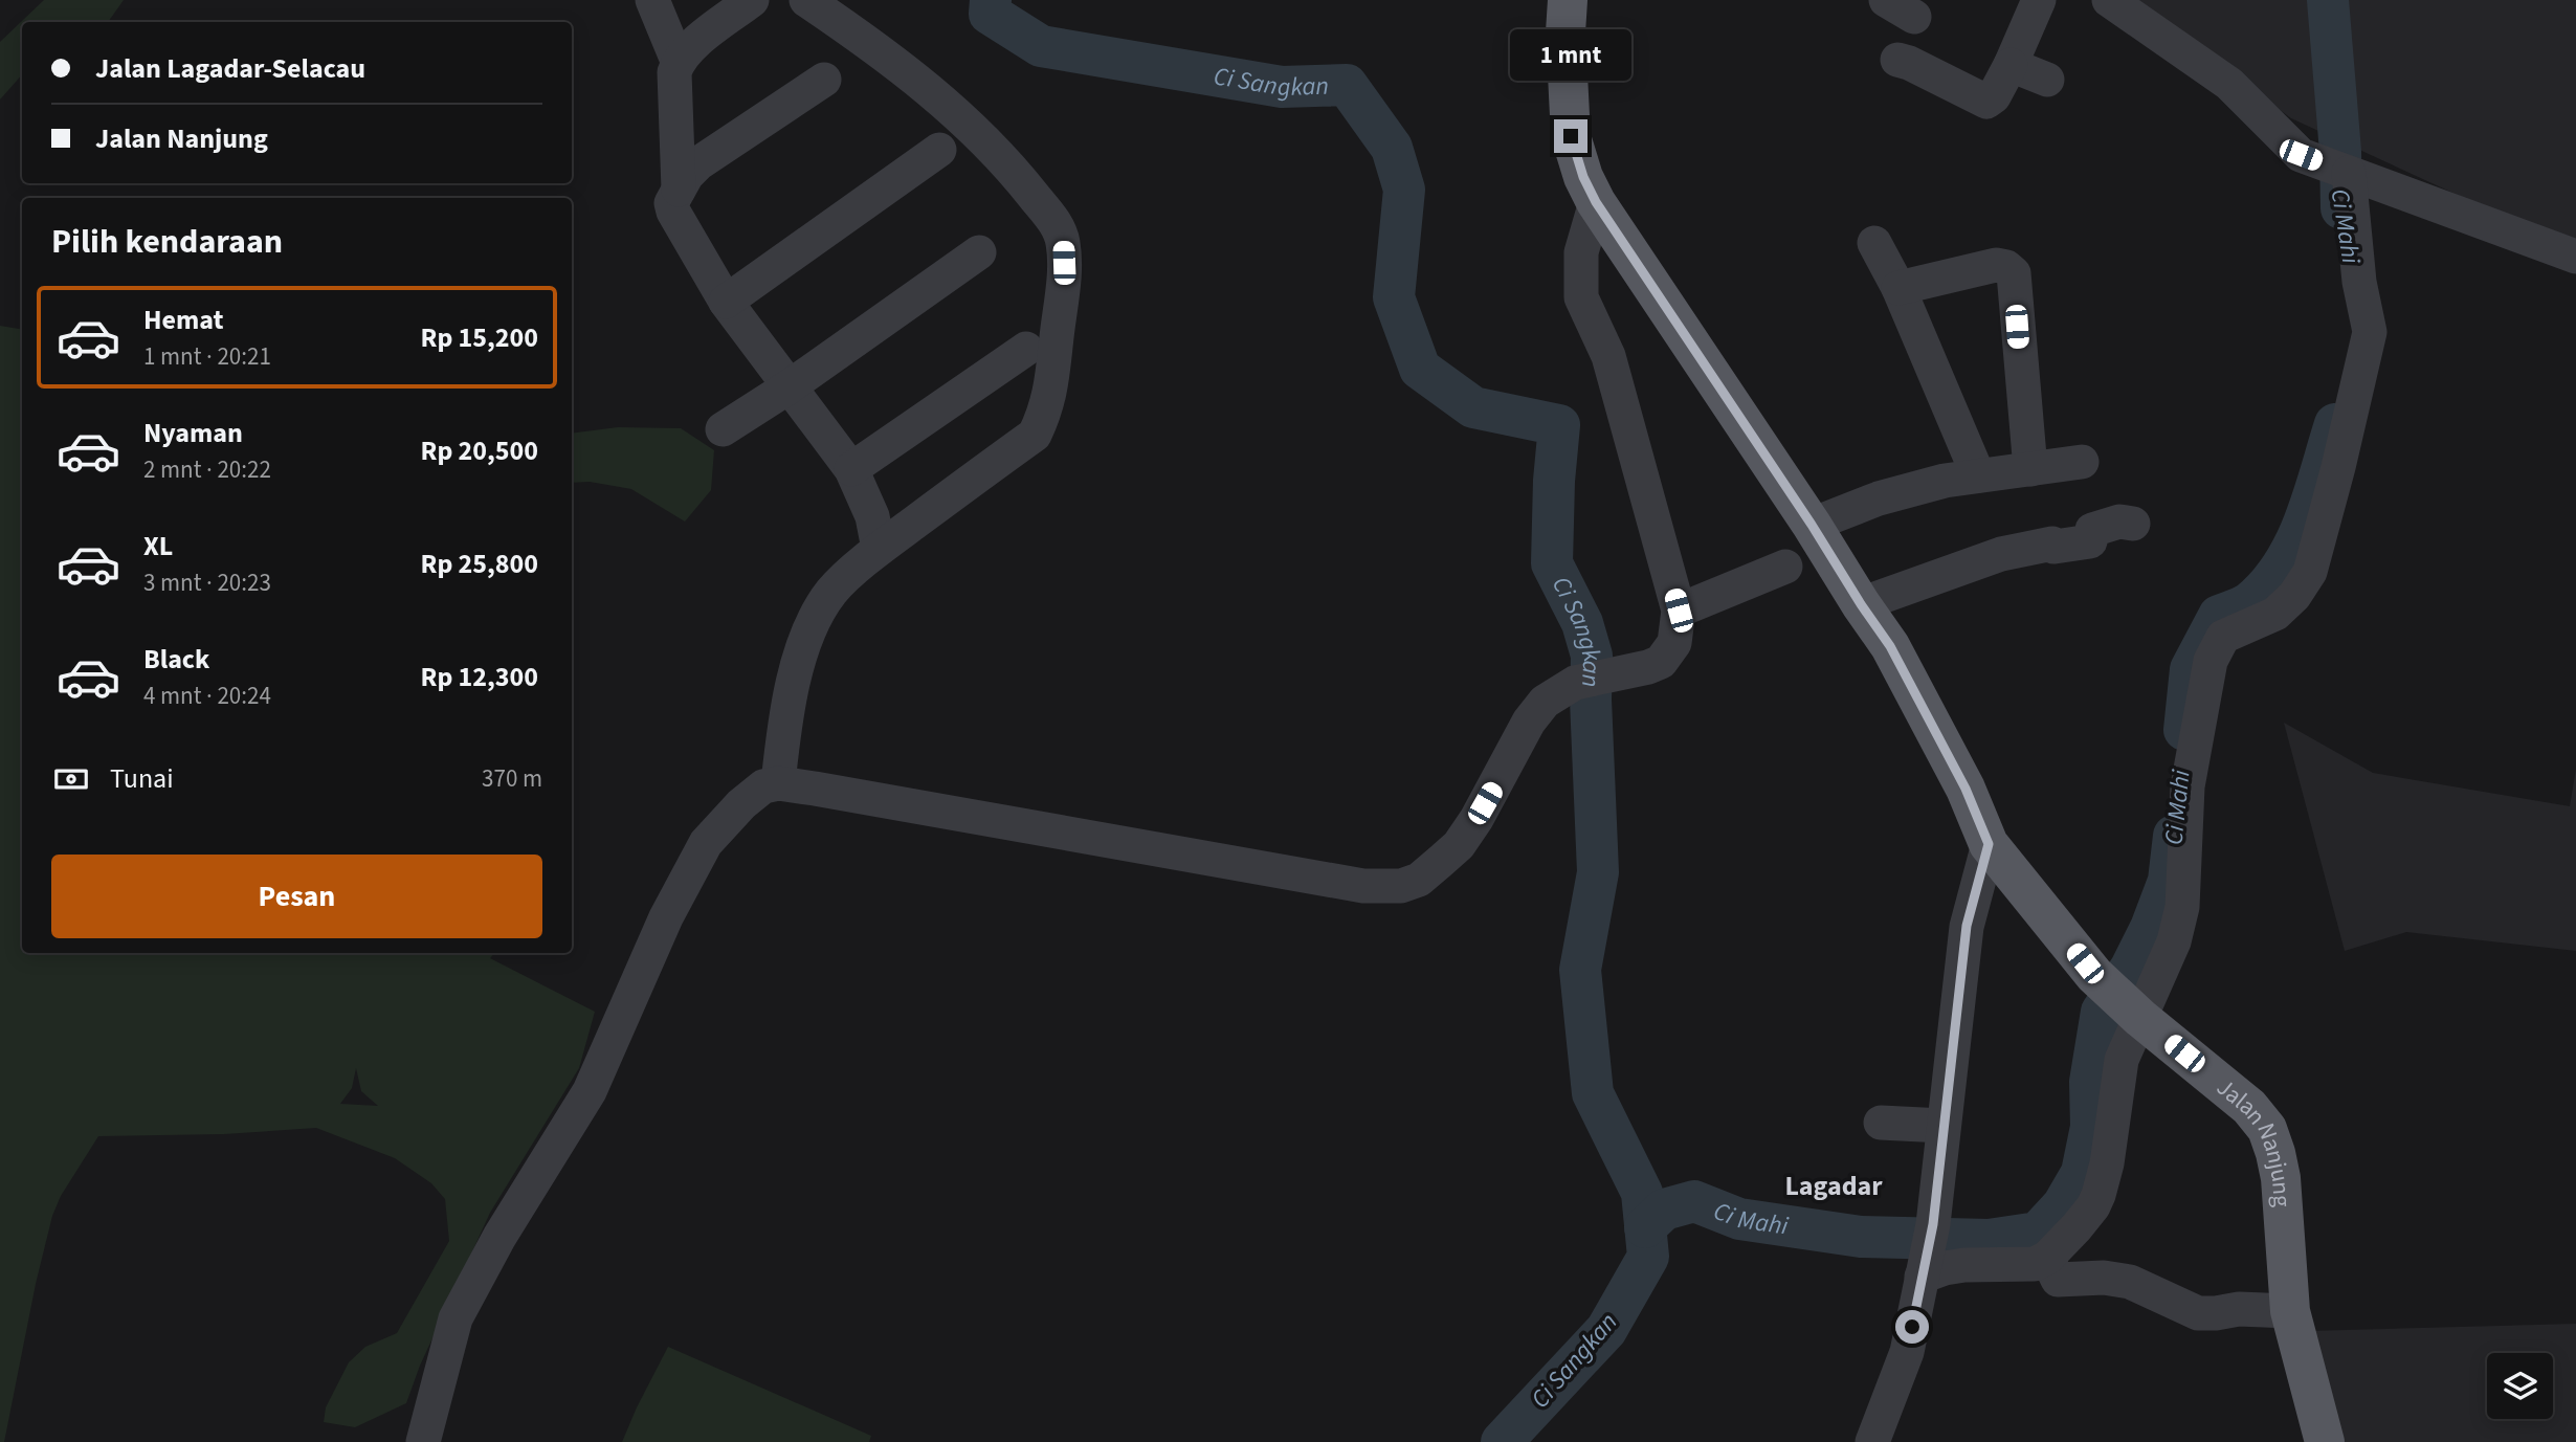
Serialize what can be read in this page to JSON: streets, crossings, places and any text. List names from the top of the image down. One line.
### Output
{"streets":{"main road":["Jalan Nanjung"]},"districts":["Lagadar"],"water":["Ci Sangkan","Ci Mahi"],"page":{"banner":["Jalan Lagadar-Selacau","Jalan Nanjung"],"bubble":"1 mnt","heading":"Pilih kendaraan","list":[{"name":"Hemat","note":"1 mnt · 20:21","value":"Rp 15,200"},{"name":"Nyaman","note":"2 mnt · 20:22","value":"Rp 20,500"},{"name":"XL","note":"3 mnt · 20:23","value":"Rp 25,800"},{"name":"Black","note":"4 mnt · 20:24","value":"Rp 12,300"}],"pay":["Tunai","370 m"],"buttons":"Pesan"}}
